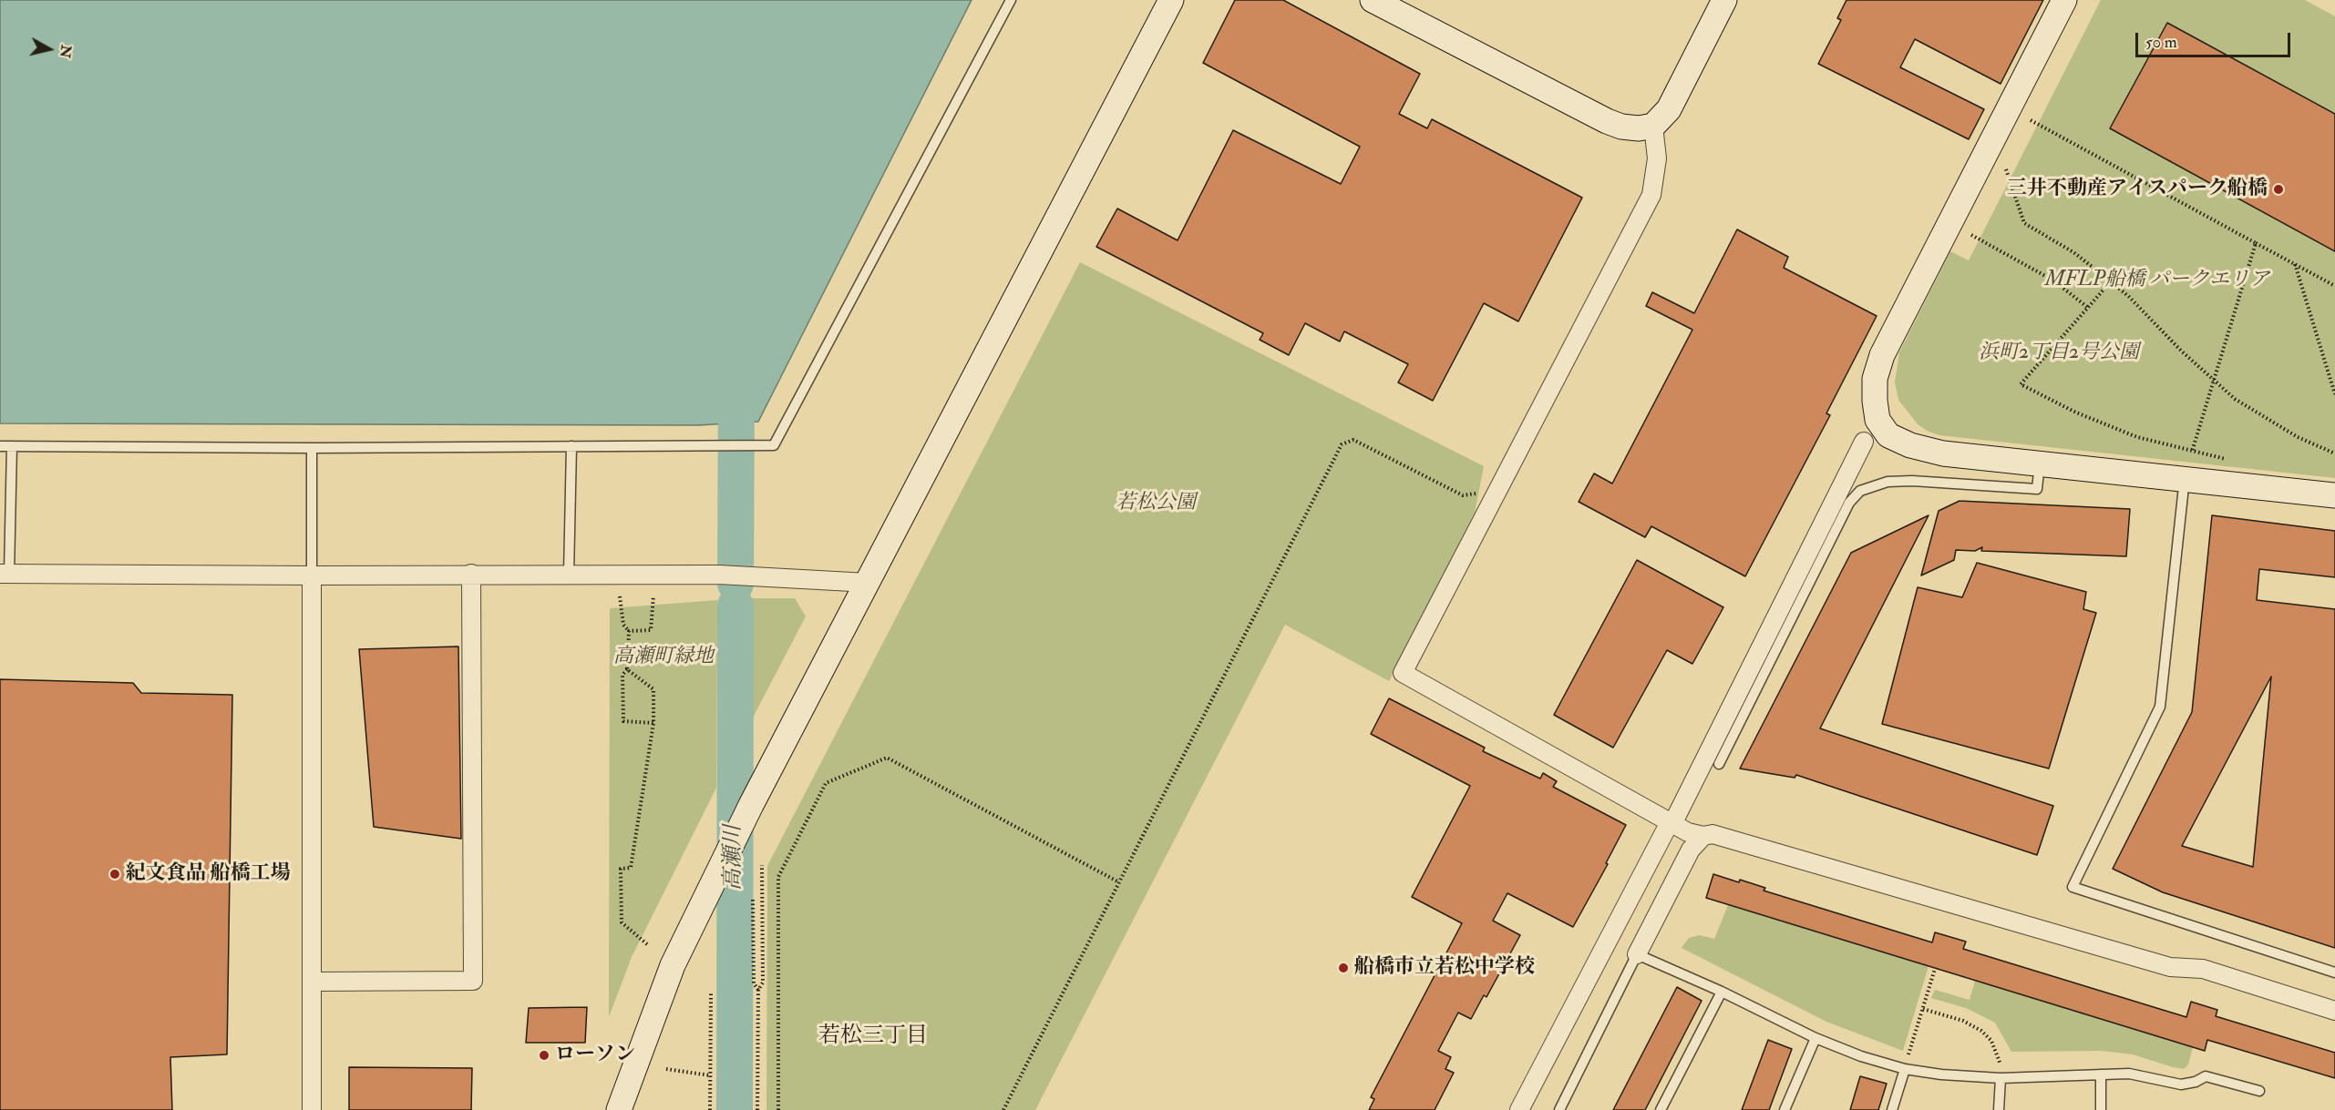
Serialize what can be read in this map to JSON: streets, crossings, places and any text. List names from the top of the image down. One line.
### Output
{"districts":["若松三丁目"],"water":["高瀬川"],"parks":["MFLP船橋 パークエリア","浜町2丁目2号公園","若松公園","高瀬町緑地"],"places":["三井不動産アイスパーク船橋","紀文食品 船橋工場","船橋市立若松中学校","ローソン"],"scale_bar":"50 m","north":"right"}
